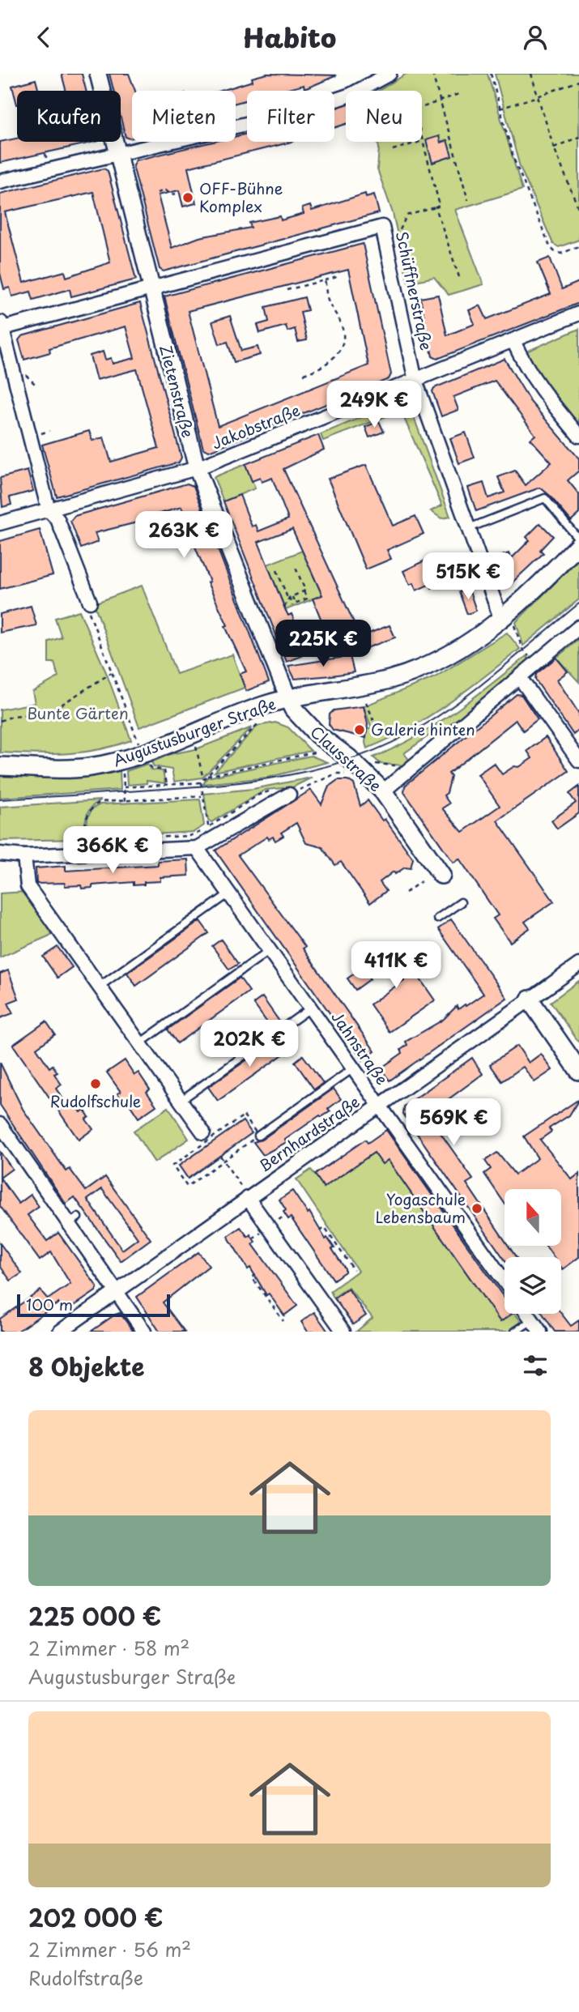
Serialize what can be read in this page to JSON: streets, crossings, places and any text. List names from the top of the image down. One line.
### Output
{"streets":{"main road":["Augustusburger Straße","Clausstraße"],"street":["Schüffnerstraße","Zietenstraße","Jakobstraße","Jahnstraße","Bernhardstraße"]},"crossings":[["Schüffnerstraße","Zietenstraße"],["Schüffnerstraße","Jakobstraße"],["Schüffnerstraße","Augustusburger Straße"],["Zietenstraße","Jakobstraße"],["Zietenstraße","Augustusburger Straße"],["Zietenstraße","Clausstraße"],["Augustusburger Straße","Clausstraße"],["Jahnstraße","Bernhardstraße"]],"parks":["Bunte Gärten"],"places":["OFF-Bühne Komplex","Galerie hinten","Rudolfschule","Yogaschule Lebensbaum"],"scale_bar":"100 m","north":"top","page":{"header":"Habito","chip":["Kaufen","Mieten","Filter","Neu"],"price":["249K €","263K €","515K €","225K €","366K €","411K €","202K €","569K €"],"scale":"100 m","heading":"8 Objekte","list":[{"name":"225 000 €","note":"2 Zimmer · 58 m² · Augustusburger Straße"},{"name":"202 000 €","note":"2 Zimmer · 56 m² · Rudolfstraße"}]}}
